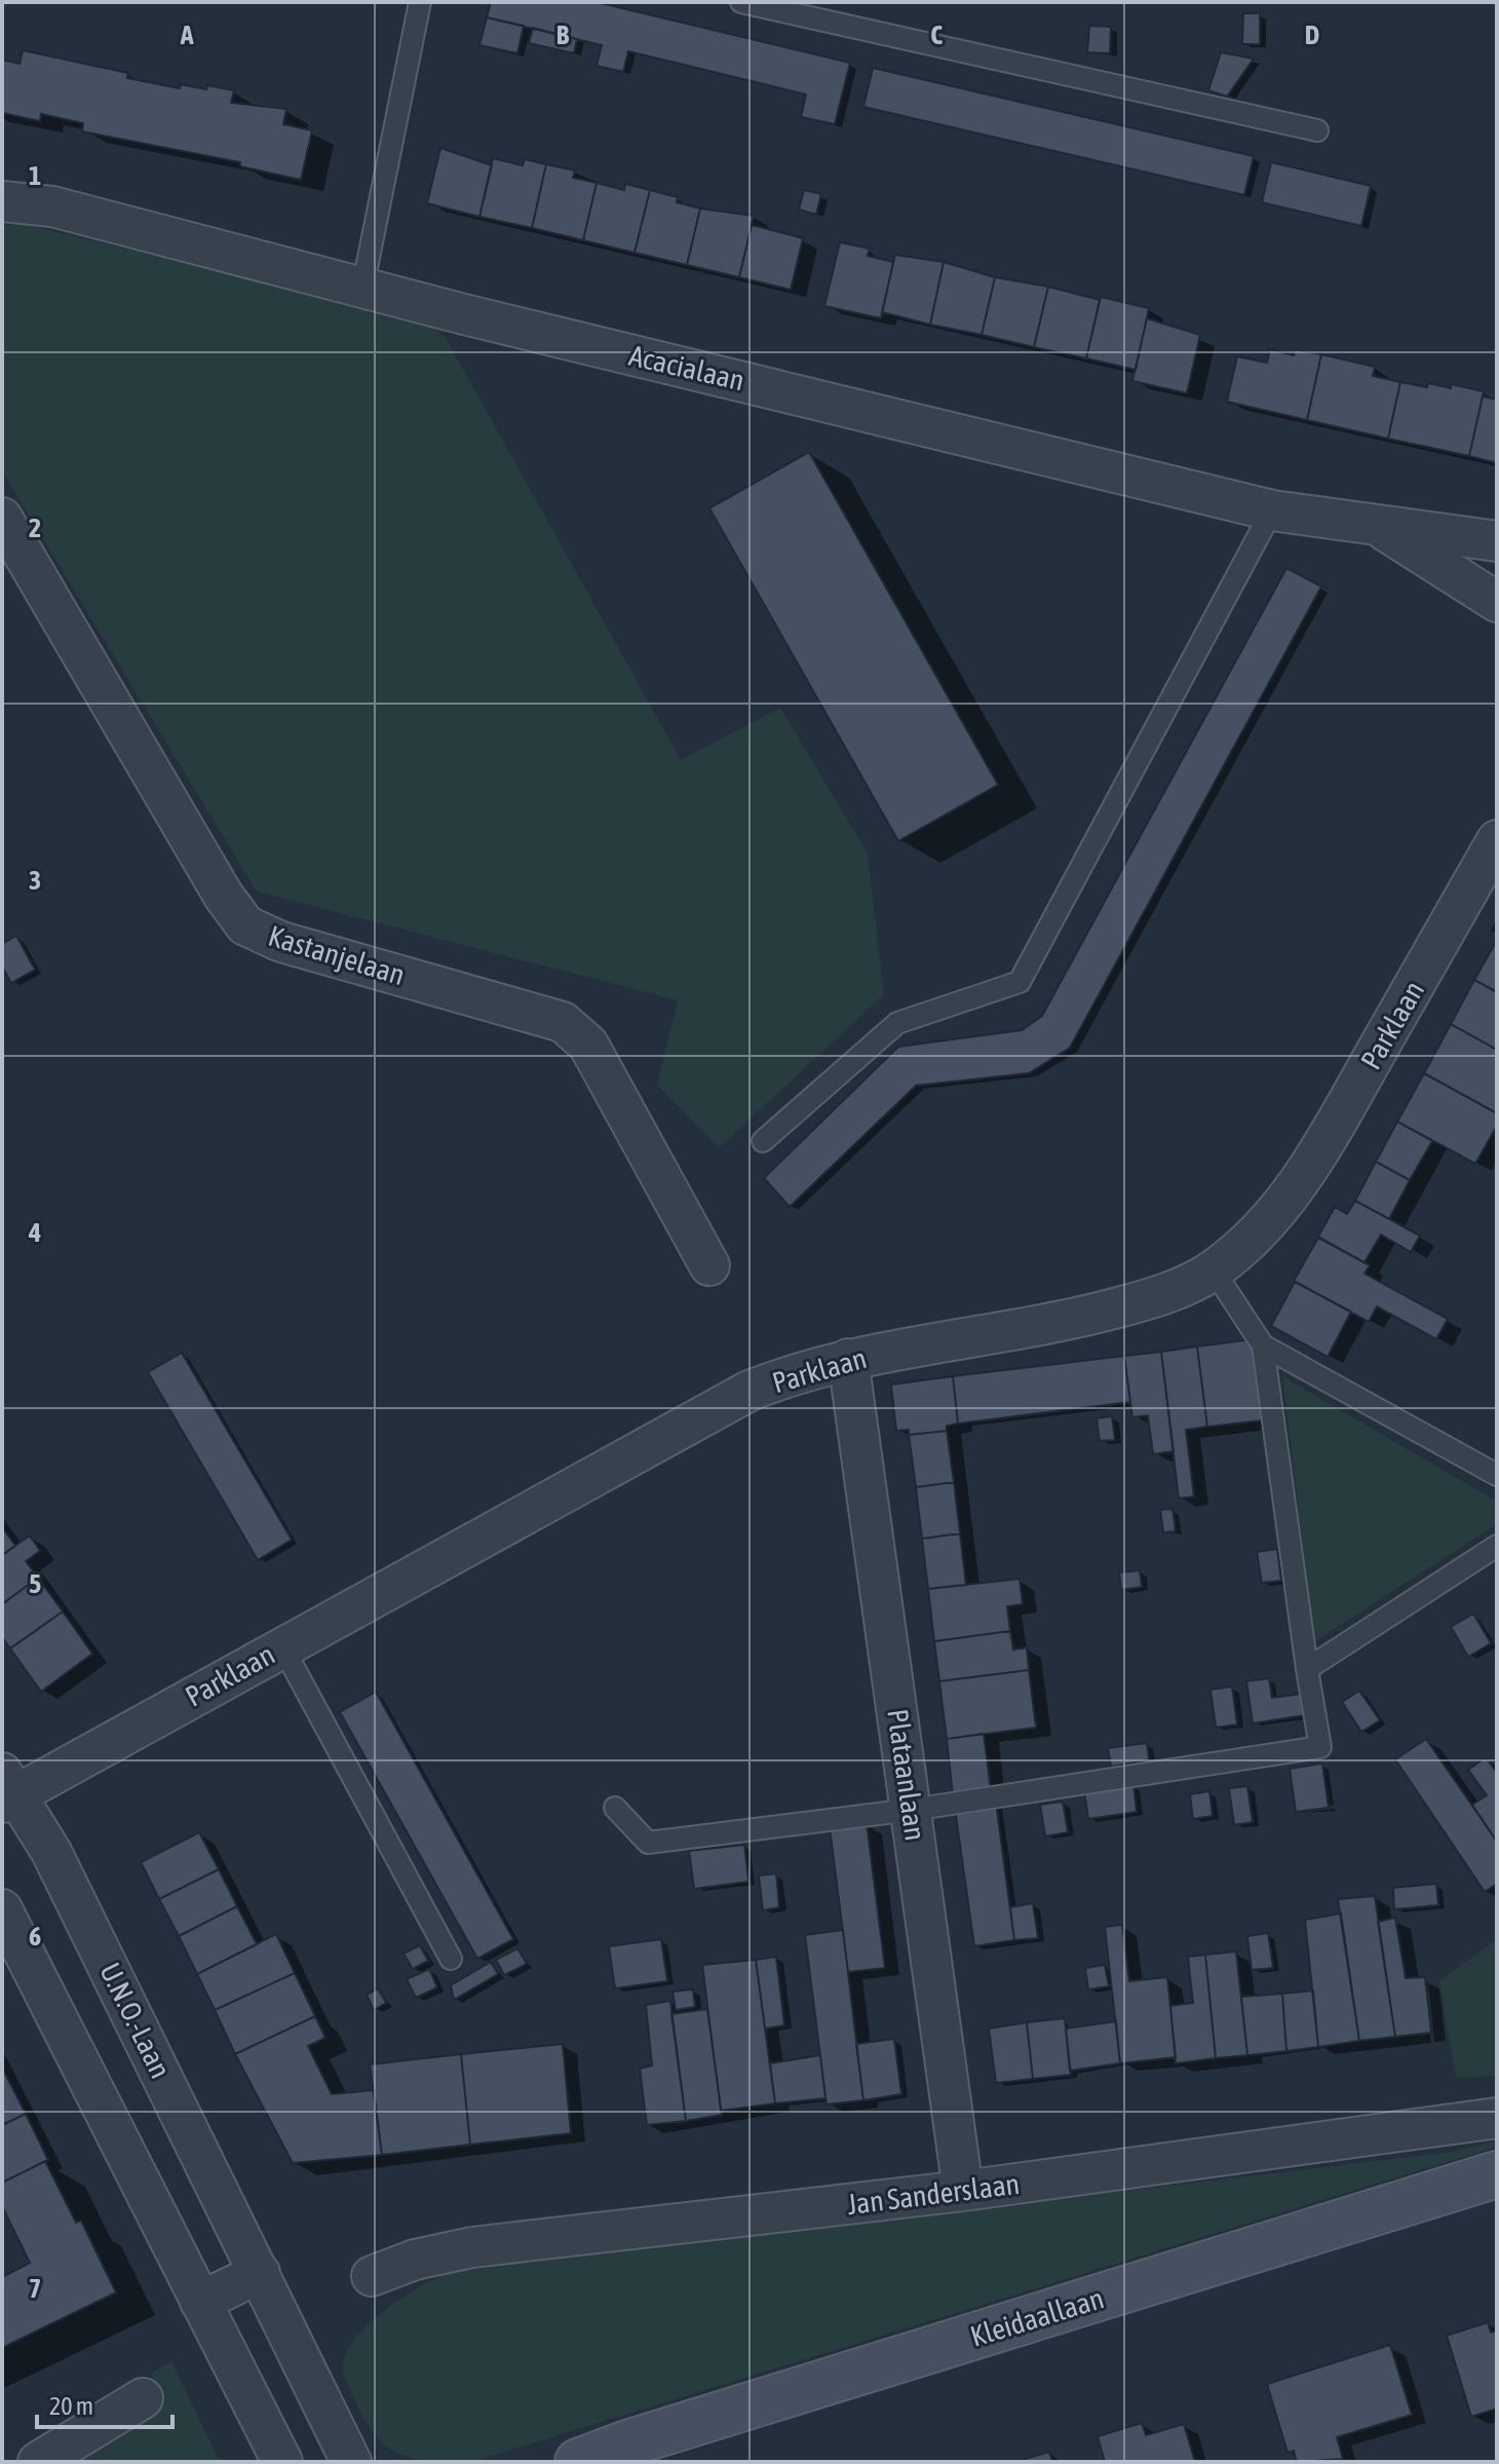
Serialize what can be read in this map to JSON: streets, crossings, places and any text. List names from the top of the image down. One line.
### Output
{"streets":{"street":["Acacialaan","Kastanjelaan","Parklaan","Plataanlaan","U.N.O.-Laan","Jan Sanderslaan","Kleidaallaan"]},"crossings":[["Parklaan","Plataanlaan"],["Parklaan","U.N.O.-Laan"],["Plataanlaan","Jan Sanderslaan"]],"scale_bar":"20 m","grid":{"columns":["A","B","C","D"],"rows":["1","2","3","4","5","6","7"]}}
